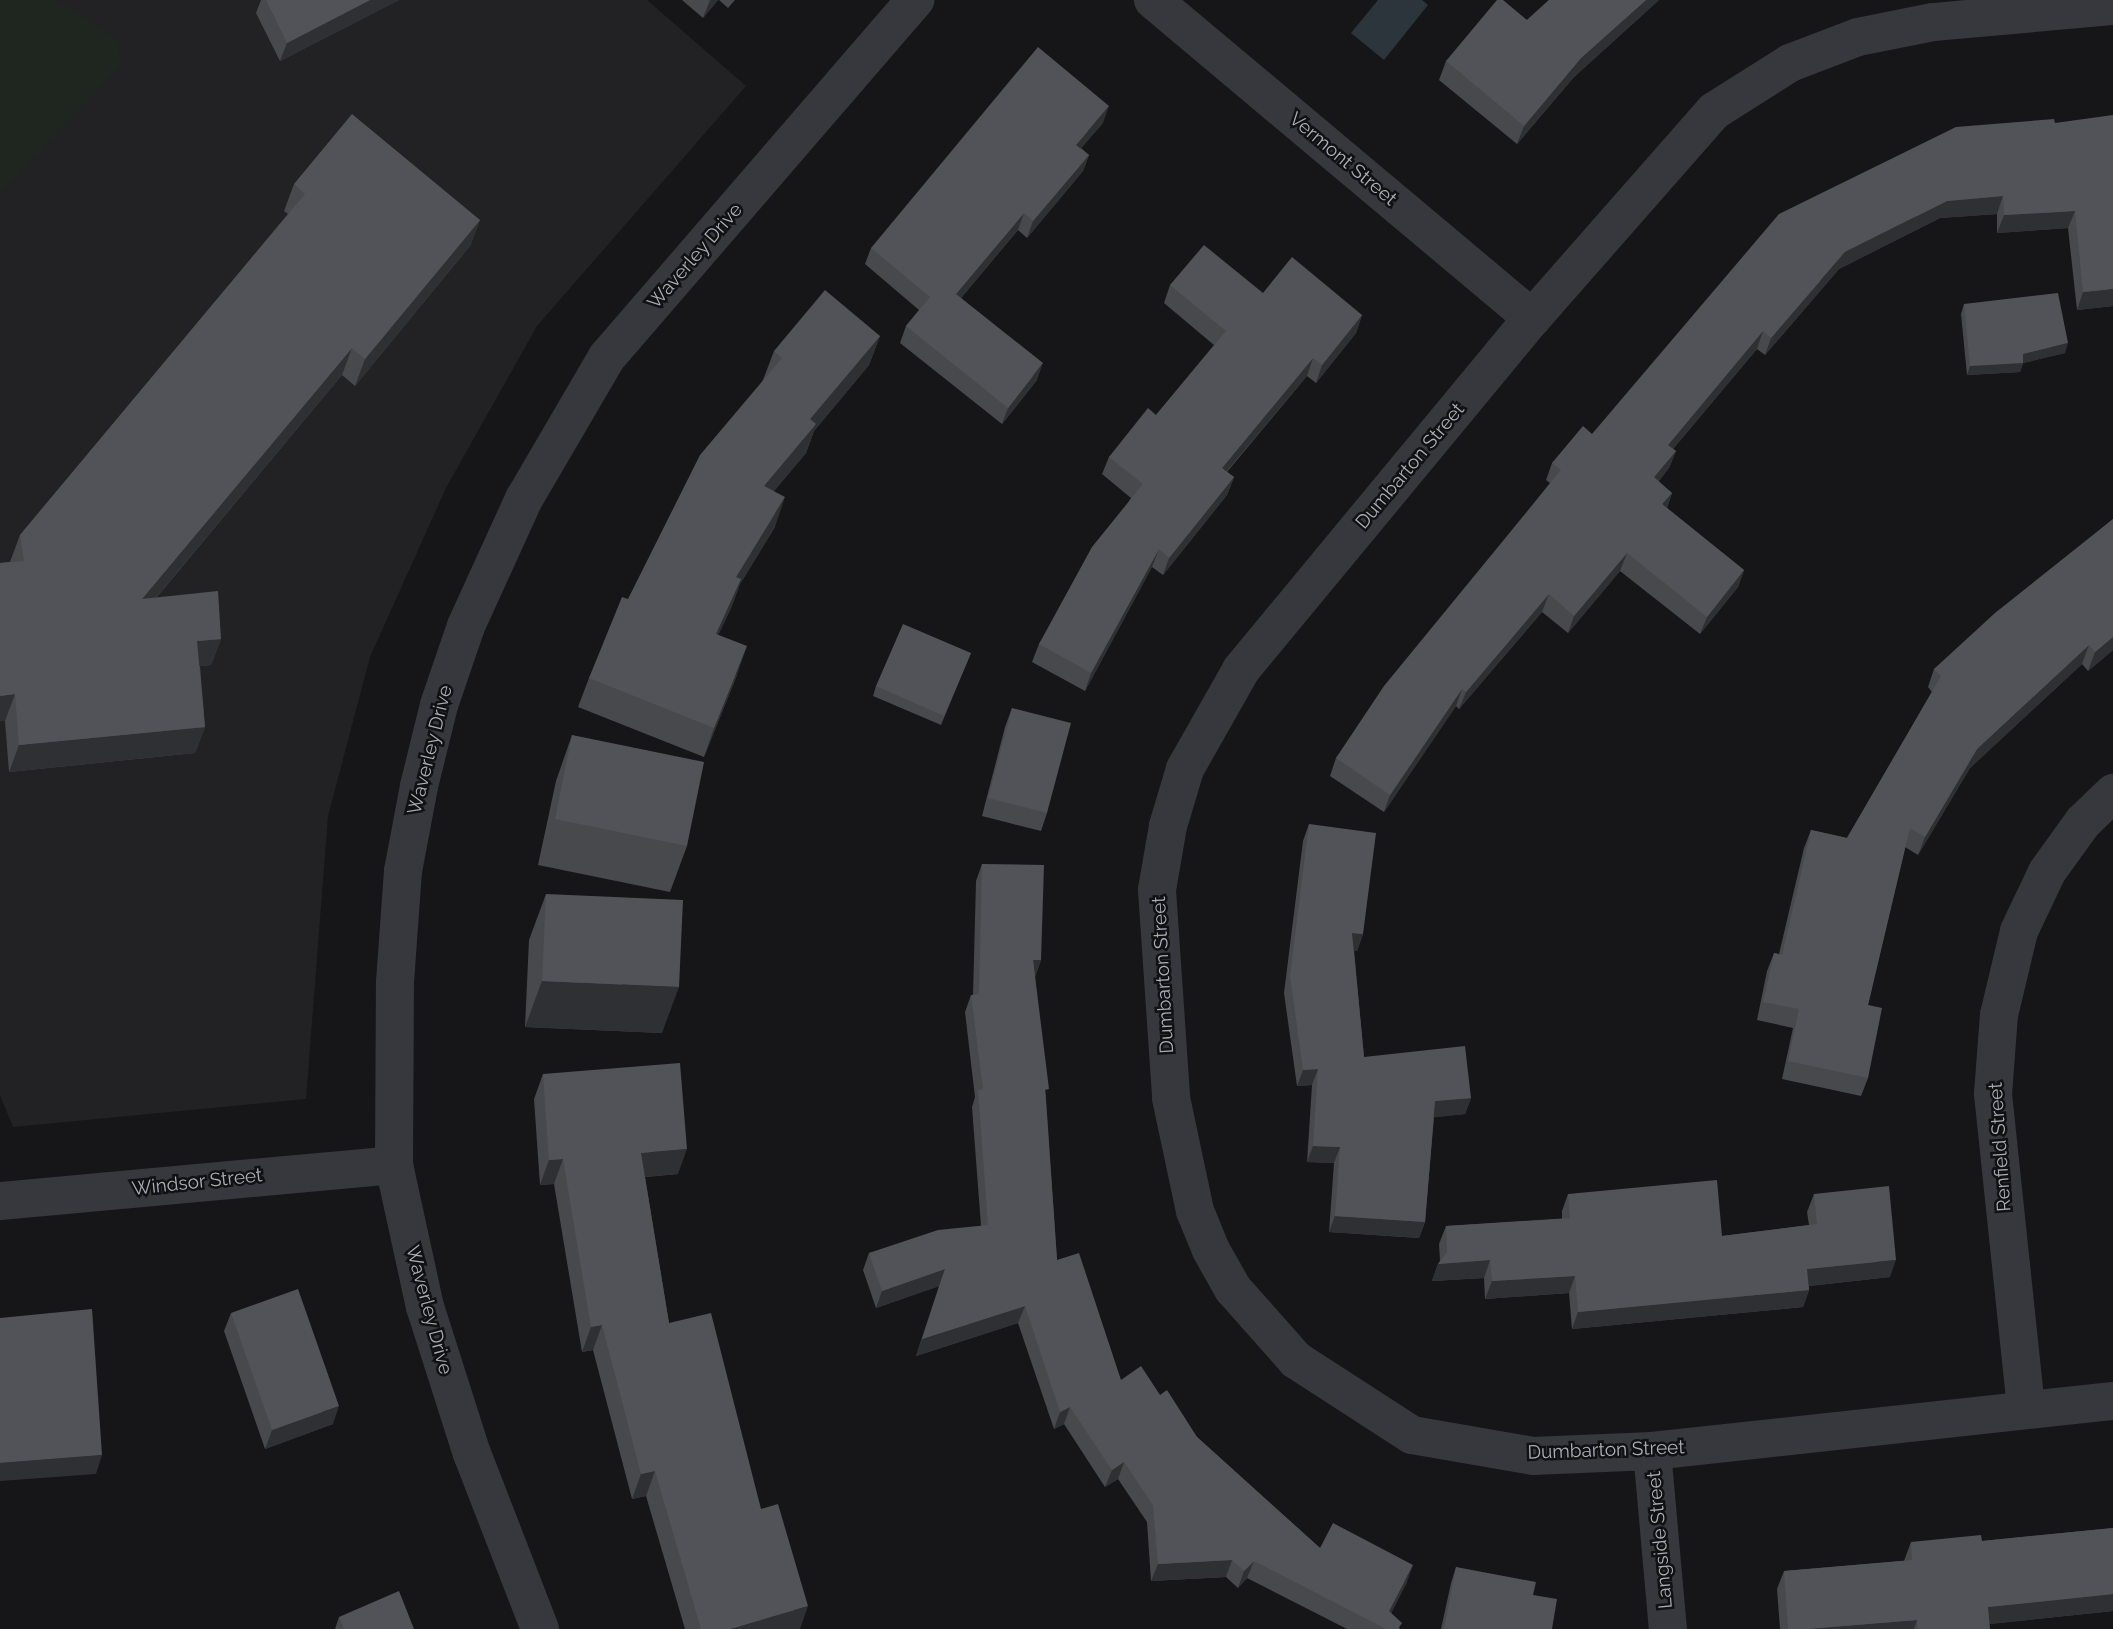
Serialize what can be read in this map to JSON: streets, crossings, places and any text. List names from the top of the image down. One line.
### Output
{"streets":{"street":["Vermont Street","Waverley Drive","Dumbarton Street","Renfield Street","Windsor Street","Langside Street"]},"crossings":[["Vermont Street","Dumbarton Street"],["Waverley Drive","Windsor Street"],["Dumbarton Street","Renfield Street"],["Dumbarton Street","Langside Street"]]}
